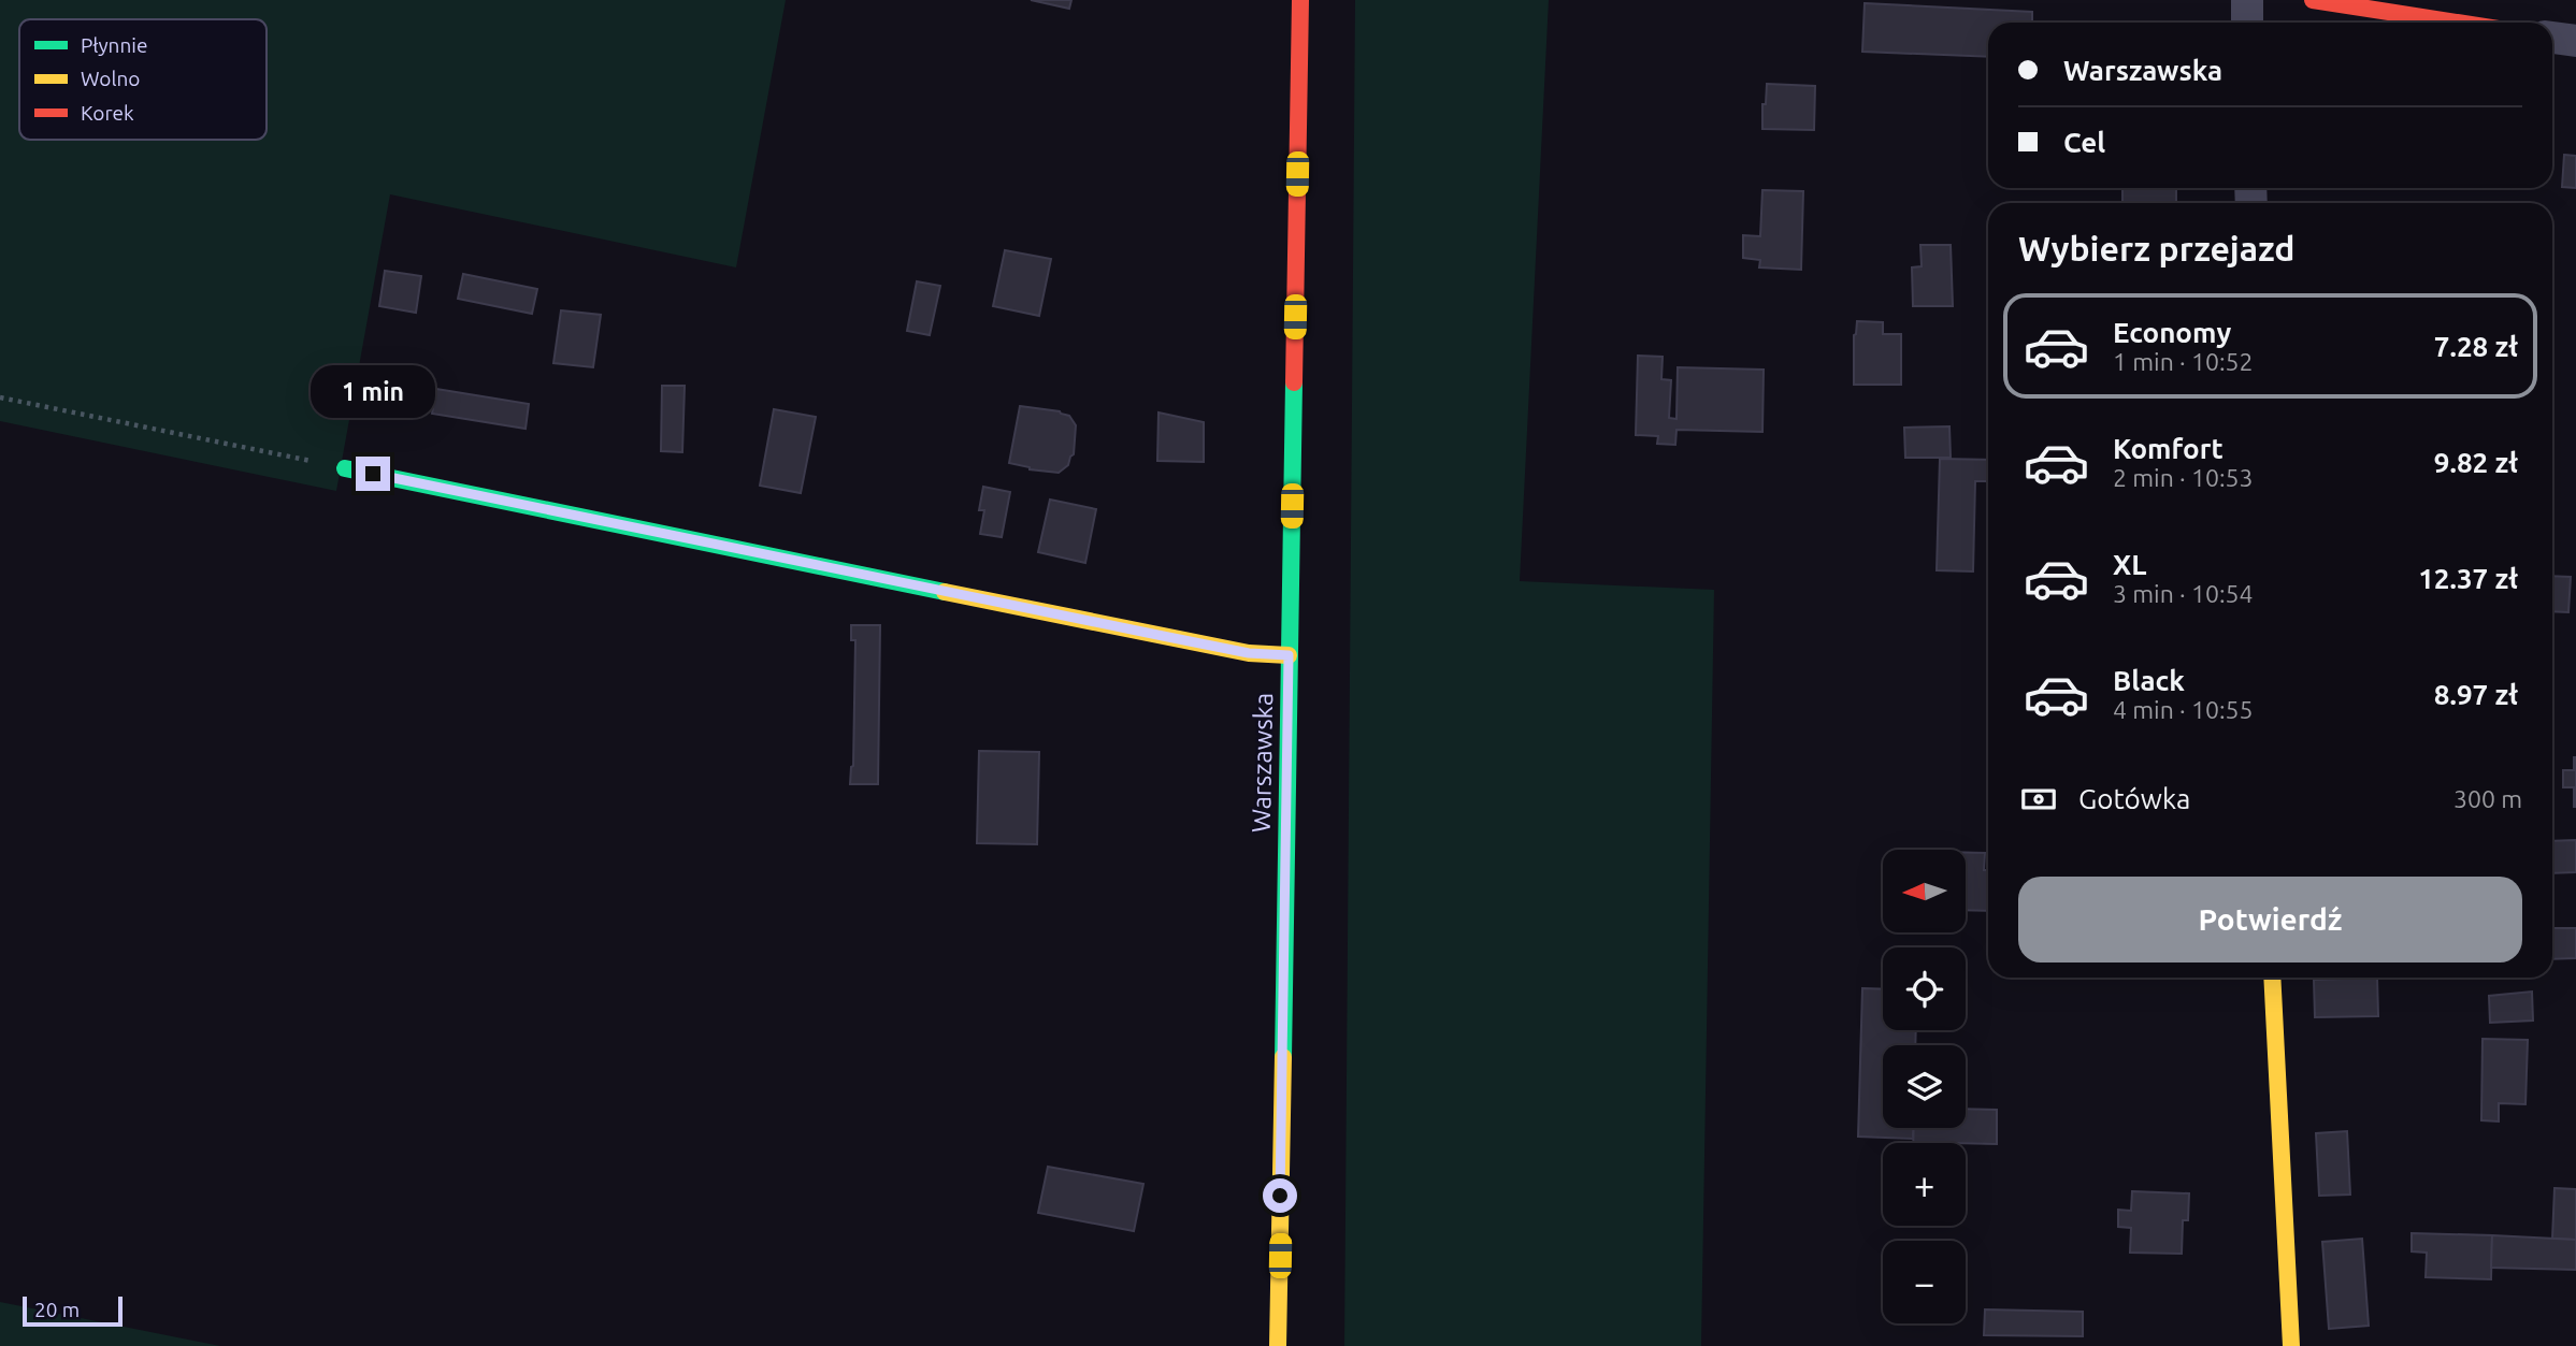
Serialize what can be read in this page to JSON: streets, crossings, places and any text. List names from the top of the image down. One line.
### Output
{"streets":{"street":["Warszawska"]},"legend":["Płynnie","Wolno","Korek"],"scale_bar":"20 m","north":"left","page":{"banner":["Warszawska","Cel"],"heading":"Wybierz przejazd","list":[{"name":"Economy","note":"1 min · 10:52","value":"7.28 zł"},{"name":"Komfort","note":"2 min · 10:53","value":"9.82 zł"},{"name":"XL","note":"3 min · 10:54","value":"12.37 zł"},{"name":"Black","note":"4 min · 10:55","value":"8.97 zł"}],"bubble":"1 min","pay":["Gotówka","300 m"],"map_buttons":["+","−"],"buttons":"Potwierdź","scale":"20 m"}}
